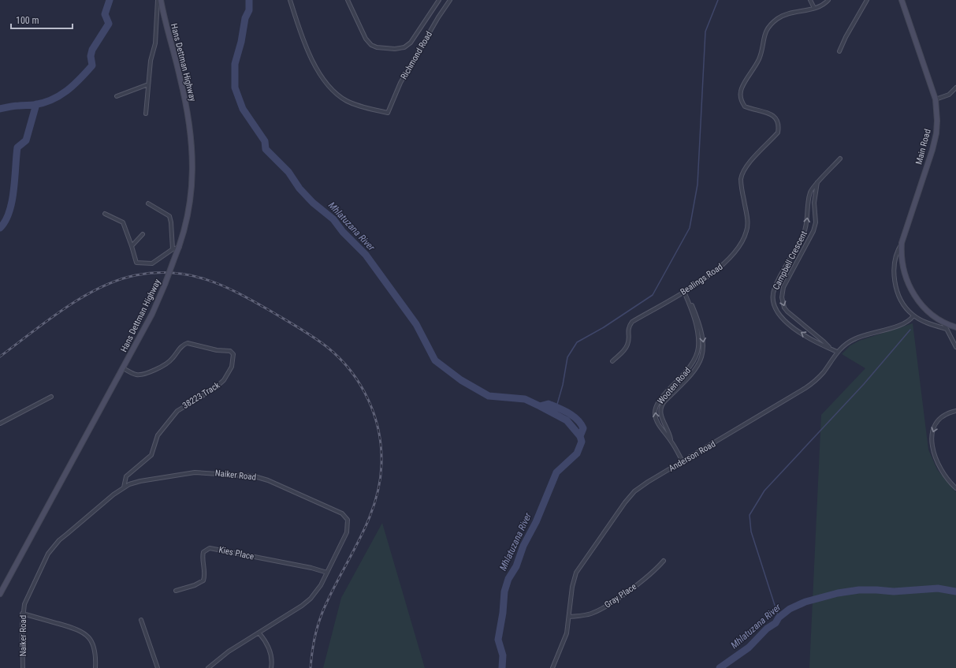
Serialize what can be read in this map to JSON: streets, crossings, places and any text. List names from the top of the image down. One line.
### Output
{"streets":{"street":["Richmond Road","Hans Dettman Highway","Main Road","Campbell Crescent","Bealings Road","Wooten Road","38223 Track","Anderson Road","Naiker Road","Kies Place","Gray Place"]},"crossings":[["Hans Dettman Highway","38223 Track"],["Main Road","Anderson Road"],["Campbell Crescent","Anderson Road"],["Bealings Road","Wooten Road"],["Wooten Road","Anderson Road"],["38223 Track","Naiker Road"],["Anderson Road","Gray Place"],["Naiker Road","Kies Place"]],"water":["Mhlatuzana River"],"scale_bar":"100 m"}
